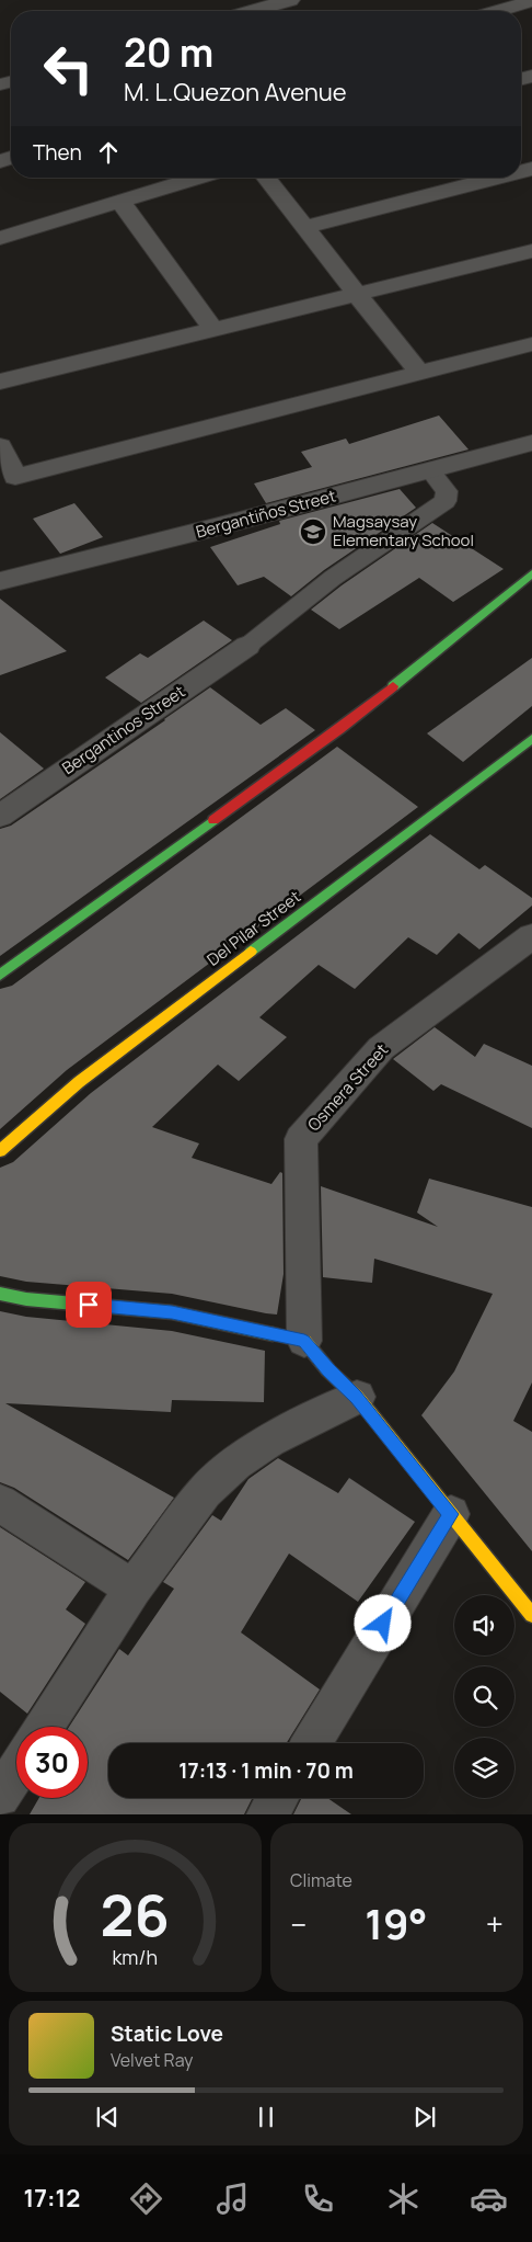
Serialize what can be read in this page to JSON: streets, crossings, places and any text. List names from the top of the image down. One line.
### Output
{"streets":{"street":["Bergantiños Street","Bergantinos Street","Del Pilar Street","Osmera Street"]},"places":{"school or university":["Magsaysay Elementary School"]},"page":{"turn":["20 m","M. L.Quezon Avenue"],"then":"Then","limit":"30","trip":"17:13 · 1 min · 70 m","tile":"Climate","heat":["−","19°","+"],"song":["Static Love","Velvet Ray"],"tabs":"17:12","gauge":["26","km/h"]}}
